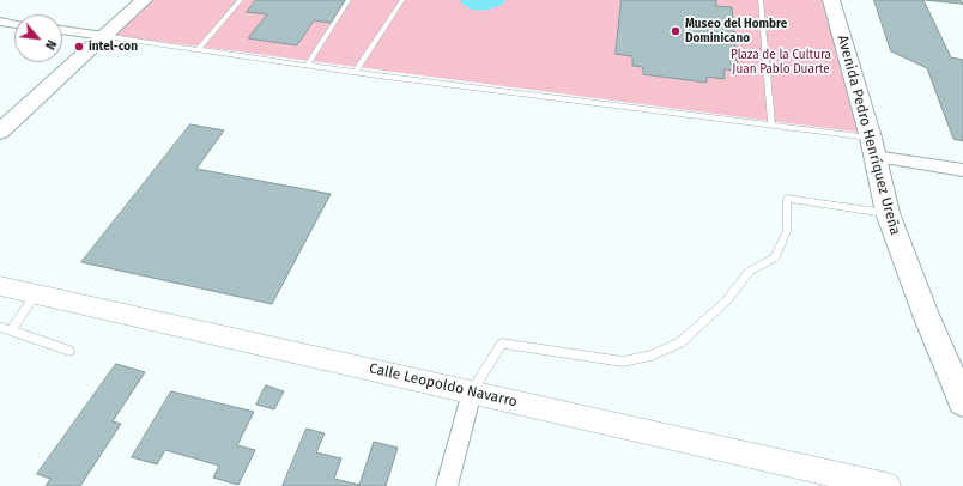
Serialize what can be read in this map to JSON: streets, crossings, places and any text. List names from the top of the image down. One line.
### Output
{"streets":{"main road":["Avenida Pedro Henríquez Ureña"],"street":["Calle Leopoldo Navarro"]},"parks":["Plaza de la Cultura Juan Pablo Duarte"],"places":["Museo del Hombre Dominicano","intel-con"],"north":"bottom right"}
